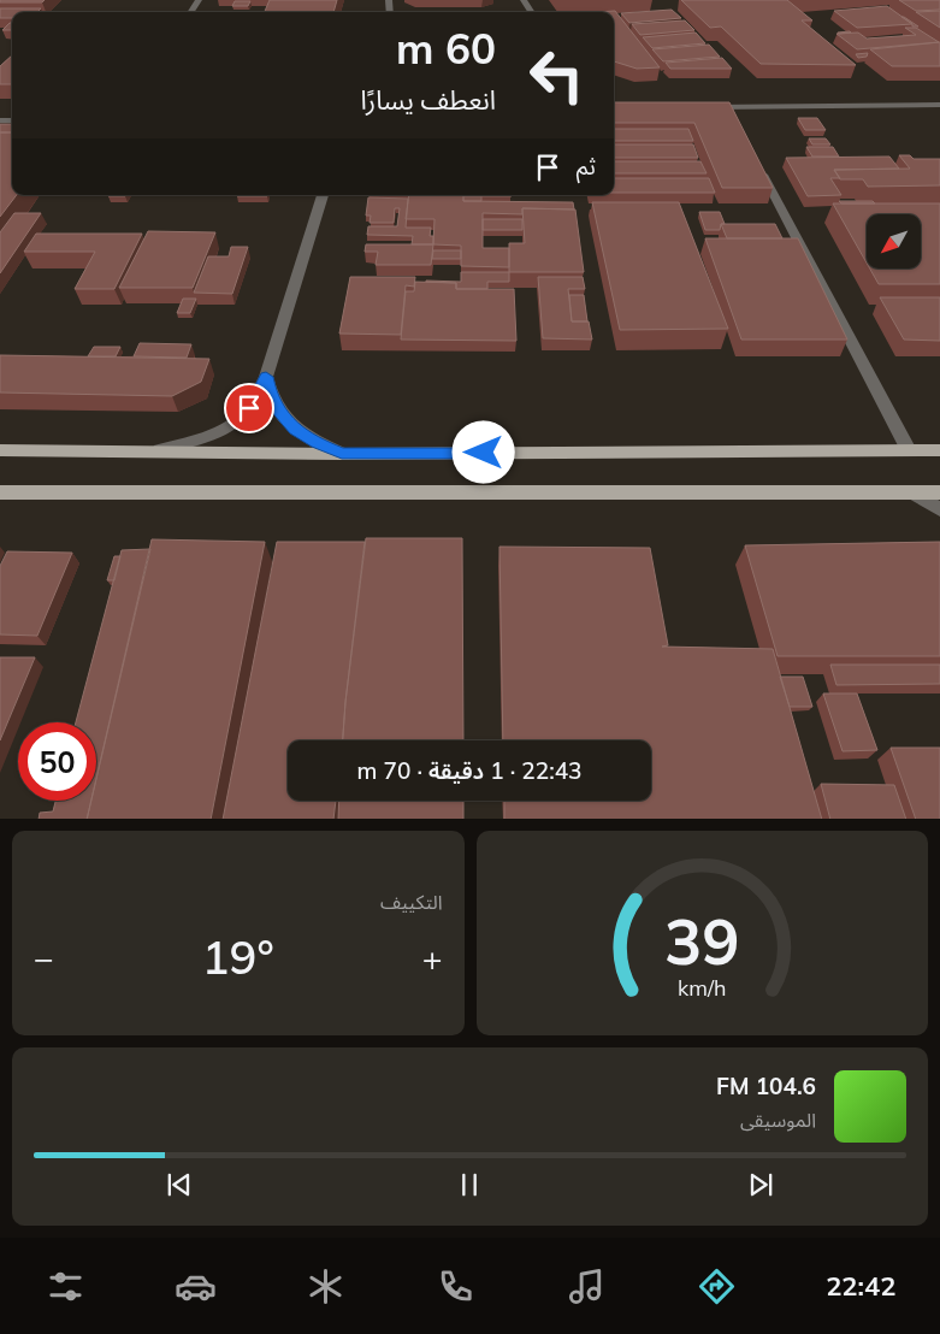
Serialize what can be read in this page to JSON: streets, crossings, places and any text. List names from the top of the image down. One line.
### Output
{"north":"bottom left","page":{"turn":["60 m","انعطف يسارًا"],"then":"ثم","limit":"50","trip":"22:43 · 1 دقيقة · 70 m","tile":"التكييف","heat":["−","19°","+"],"song":["104.6 FM","الموسيقى"],"tabs":"22:42","gauge":["39","km/h"]}}
